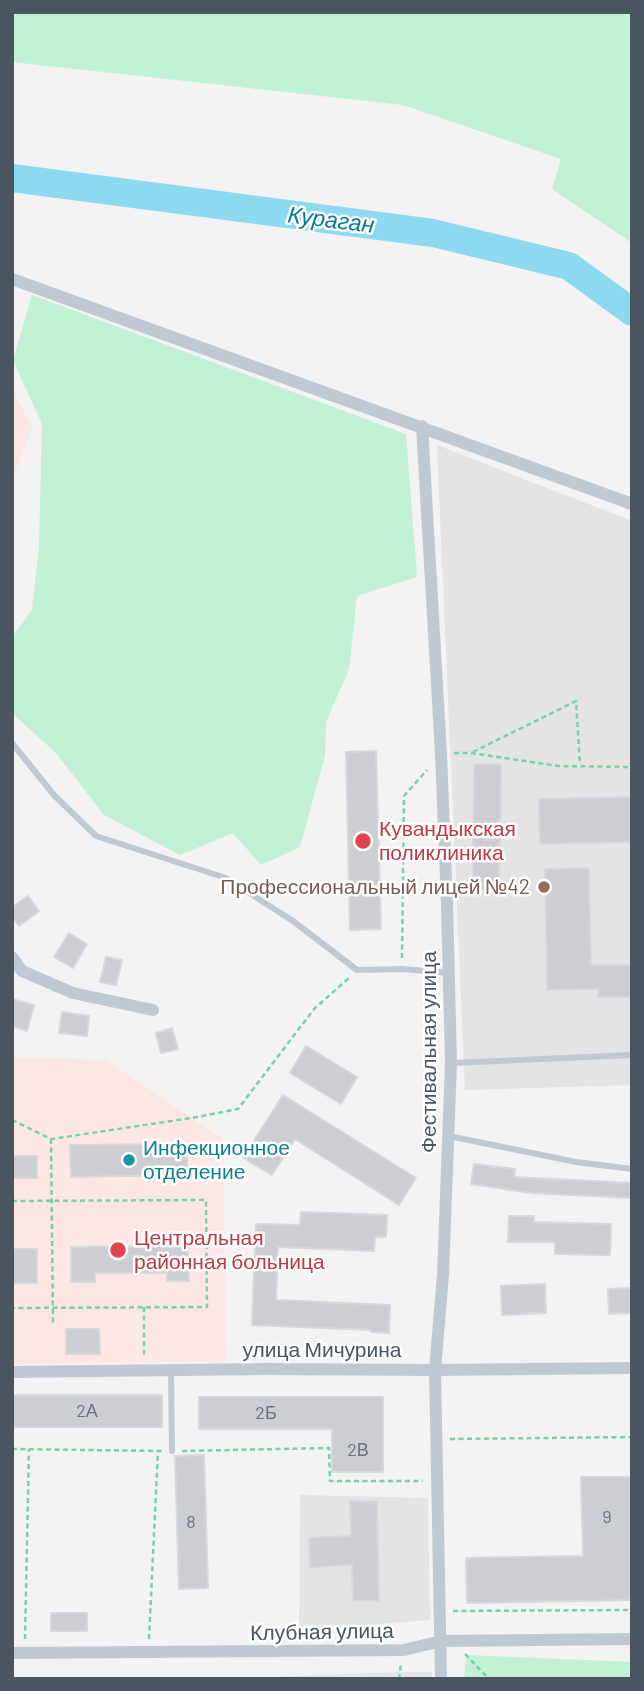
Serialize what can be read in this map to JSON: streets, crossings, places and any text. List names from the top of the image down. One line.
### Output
{"streets":{"street":["Фестивальная улица","улица Мичурина","Клубная улица"]},"crossings":[["Фестивальная улица","улица Мичурина"],["Фестивальная улица","Клубная улица"]],"water":["Кураган"],"places":["Кувандыкская поликлиника","Профессиональный лицей №42","Инфекционное отделение","Центральная районная больница"],"house_numbers":["2А","2Б","2В","9","8"]}
